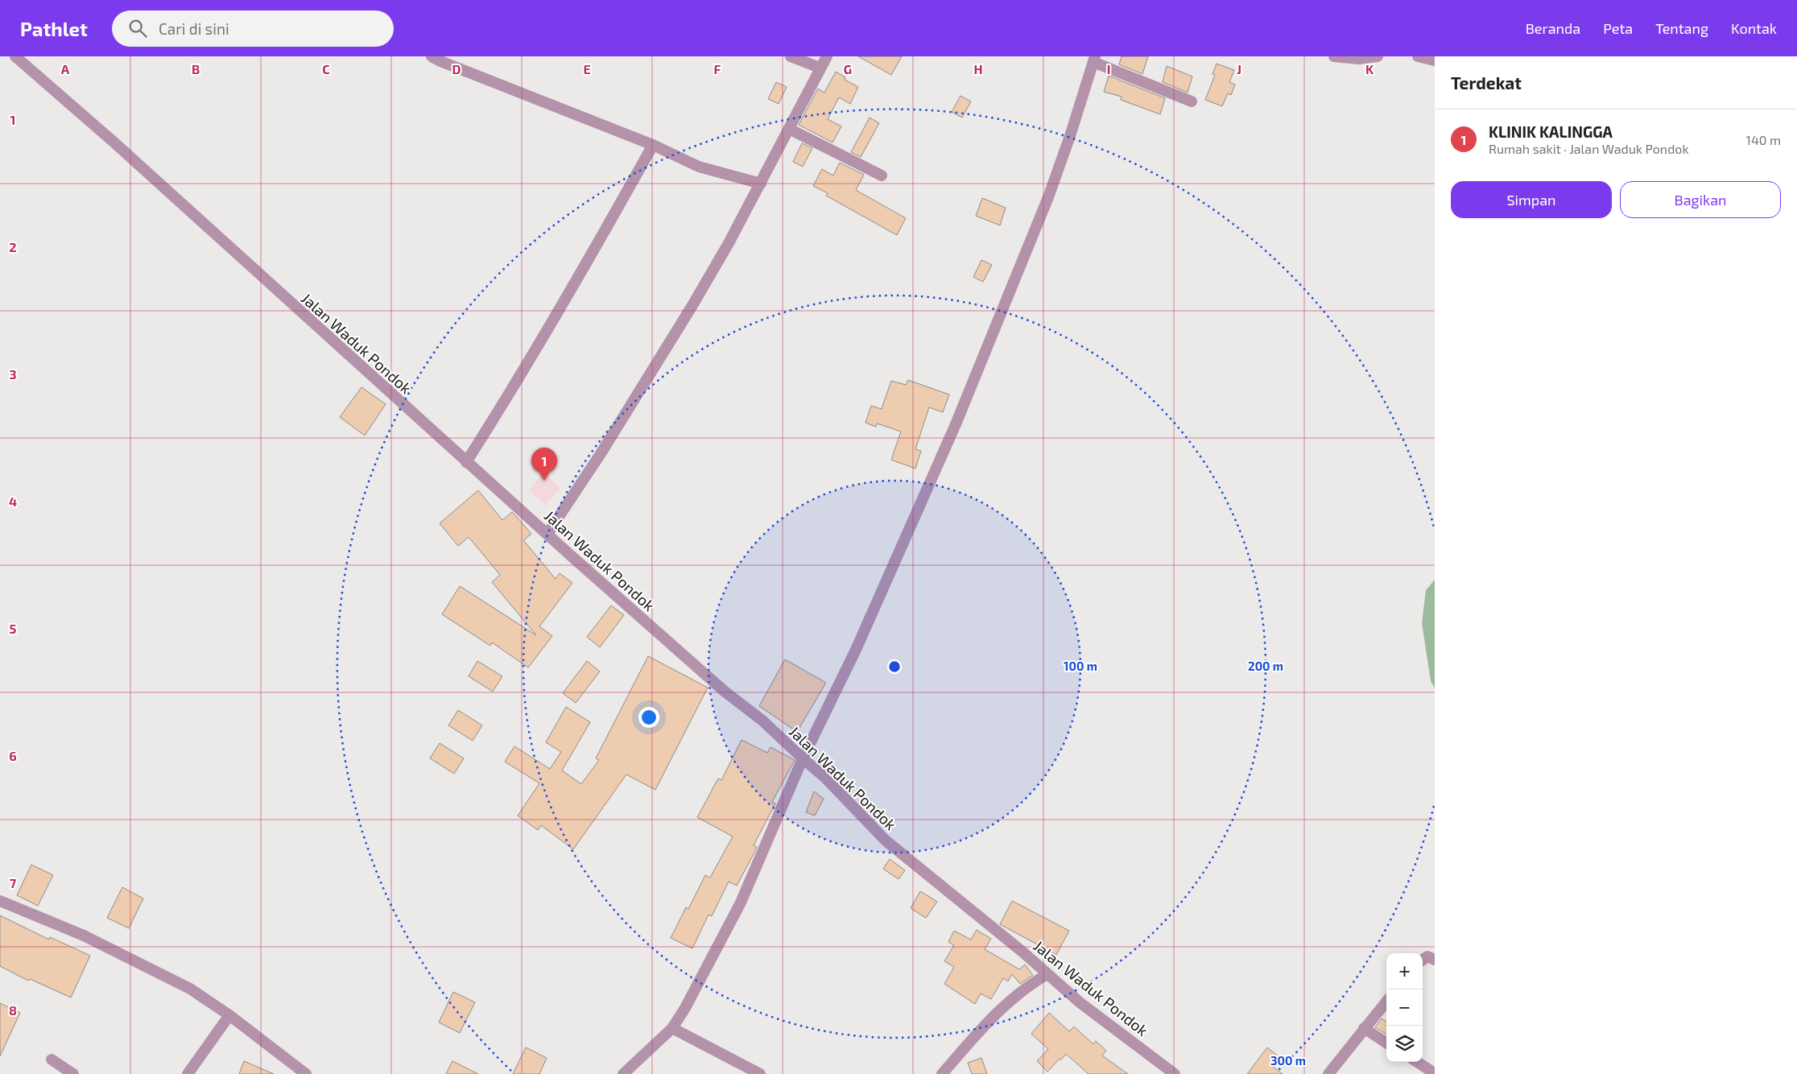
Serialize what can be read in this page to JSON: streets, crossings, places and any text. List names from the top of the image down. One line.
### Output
{"streets":{"street":["Jalan Waduk Pondok"]},"page":{"header":"Pathlet","search":"Cari di sini","nav":["Beranda","Peta","Tentang","Kontak"],"heading":"Terdekat","list":[{"mark":"1","name":"KLINIK KALINGGA","note":"Rumah sakit · Jalan Waduk Pondok","value":"140 m"}],"buttons":["Simpan","Bagikan"],"pins":"1","map_buttons":["+","−"]},"grid":{"columns":["A","B","C","D","E","F","G","H","I","J","K"],"rows":["1","2","3","4","5","6","7","8"]},"rings":["100 m","200 m","300 m"]}
